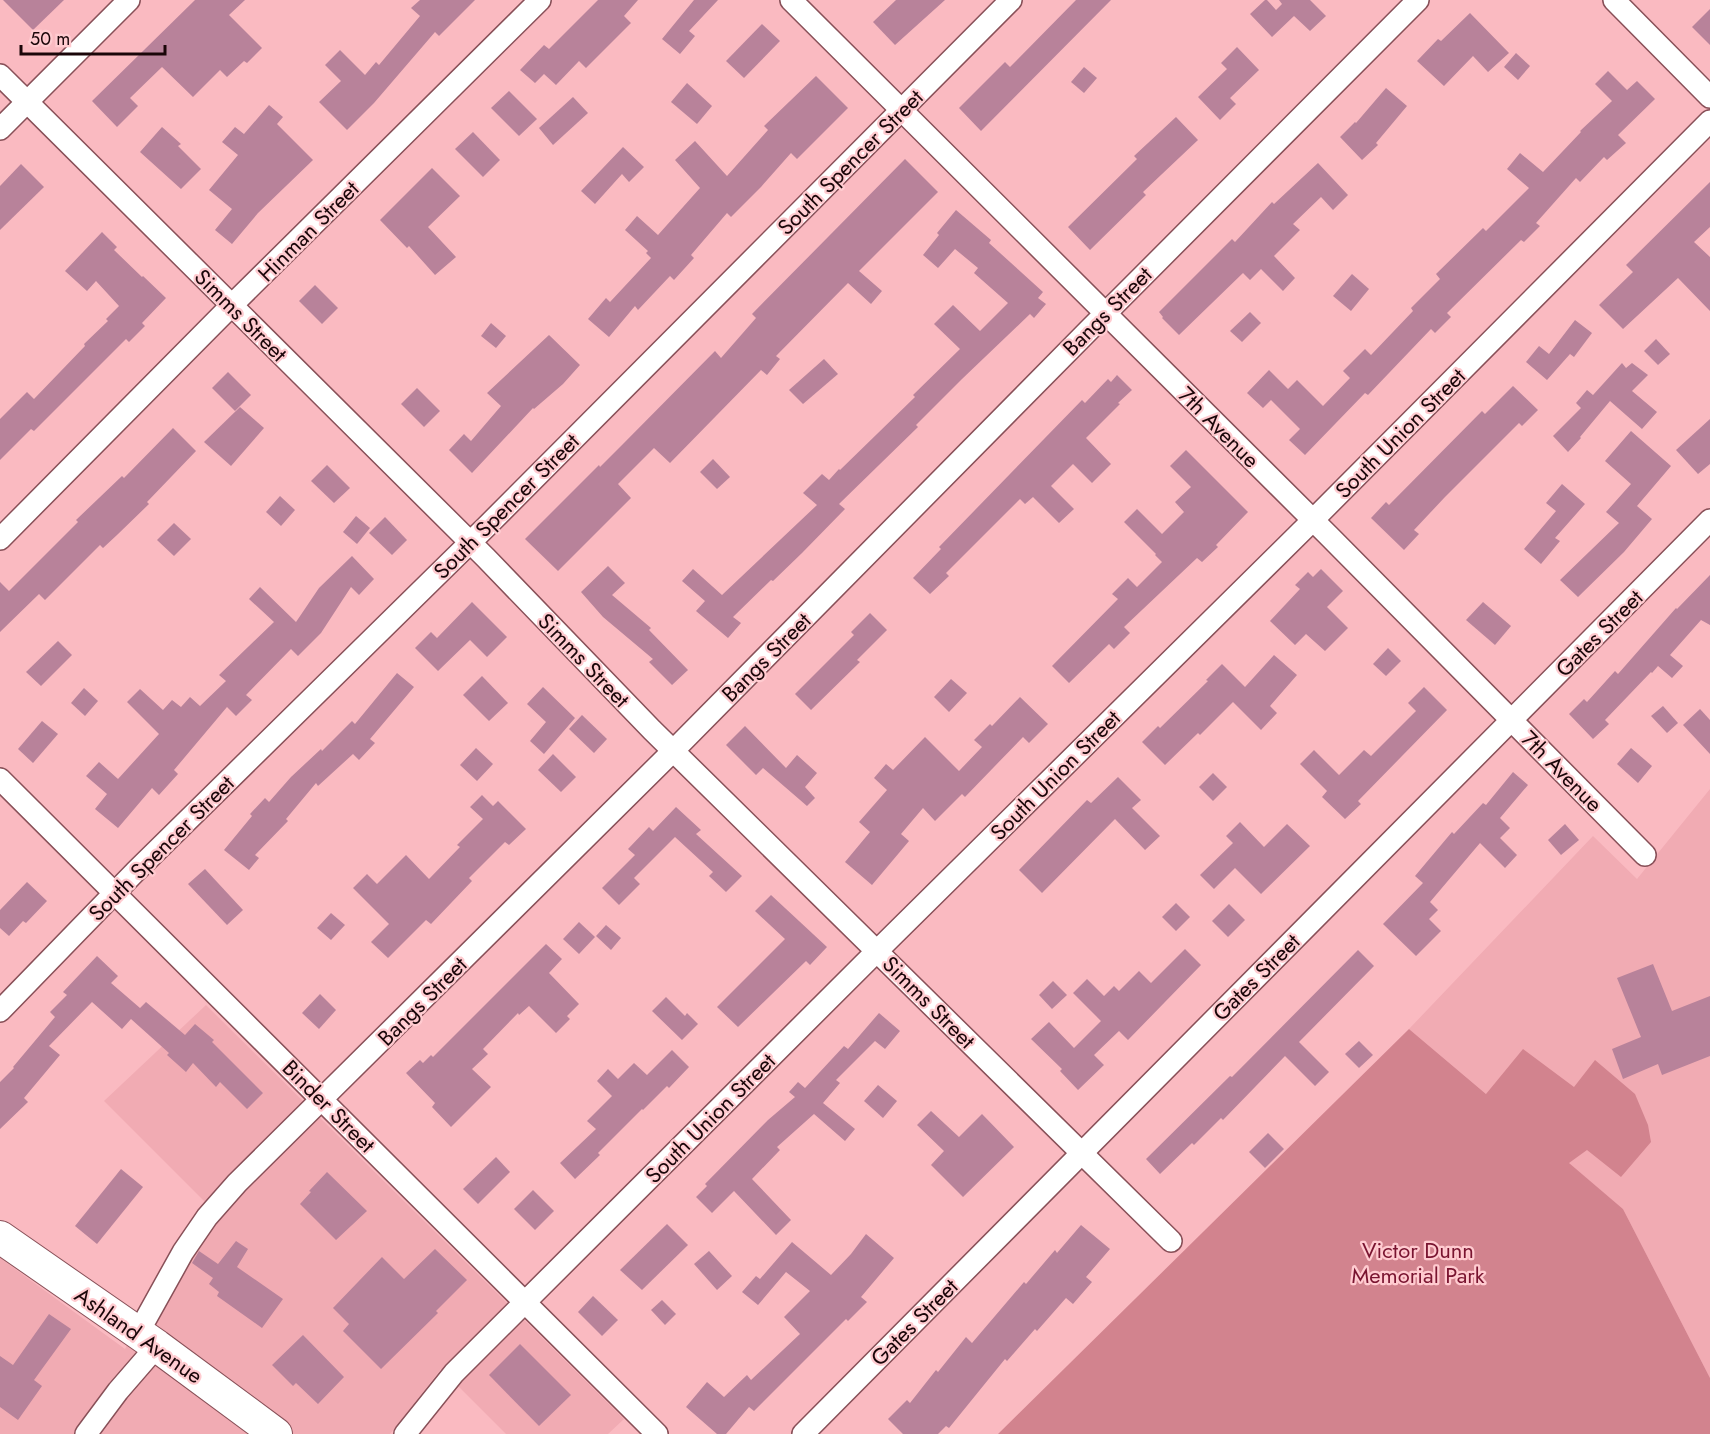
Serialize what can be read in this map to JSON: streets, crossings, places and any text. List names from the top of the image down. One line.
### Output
{"streets":{"street":["South Spencer Street","Hinman Street","Bangs Street","Simms Street","7th Avenue","South Union Street","Gates Street","Binder Street","Ashland Avenue"]},"crossings":[["South Spencer Street","Simms Street"],["South Spencer Street","7th Avenue"],["South Spencer Street","Binder Street"],["Hinman Street","Simms Street"],["Bangs Street","Simms Street"],["Bangs Street","7th Avenue"],["Bangs Street","Binder Street"],["Bangs Street","Ashland Avenue"],["Simms Street","South Union Street"],["Simms Street","Gates Street"],["7th Avenue","South Union Street"],["7th Avenue","Gates Street"],["South Union Street","Binder Street"]],"parks":["Victor Dunn Memorial Park"],"scale_bar":"50 m"}
